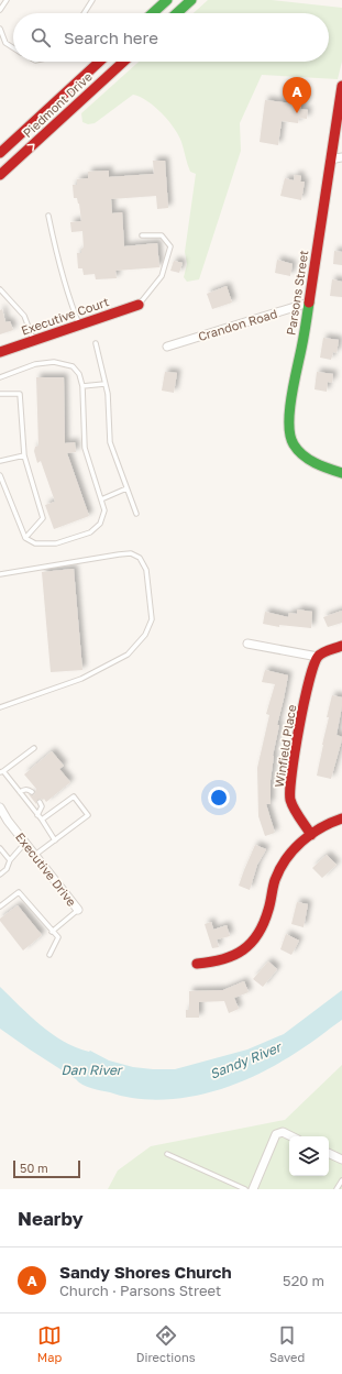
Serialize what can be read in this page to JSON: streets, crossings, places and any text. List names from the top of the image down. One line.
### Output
{"streets":{"street":["Piedmont Drive","Parsons Street","Executive Court","Crandon Road","Winfield Place","Executive Drive"]},"crossings":[["Parsons Street","Crandon Road"]],"water":["Sandy River","Dan River"],"scale_bar":"50 m","page":{"search":"Search here","pins":"A","scale":"50 m","heading":"Nearby","list":[{"mark":"A","name":"Sandy Shores Church","note":"Church · Parsons Street","value":"520 m"}],"nav":["Map","Directions","Saved"]}}
